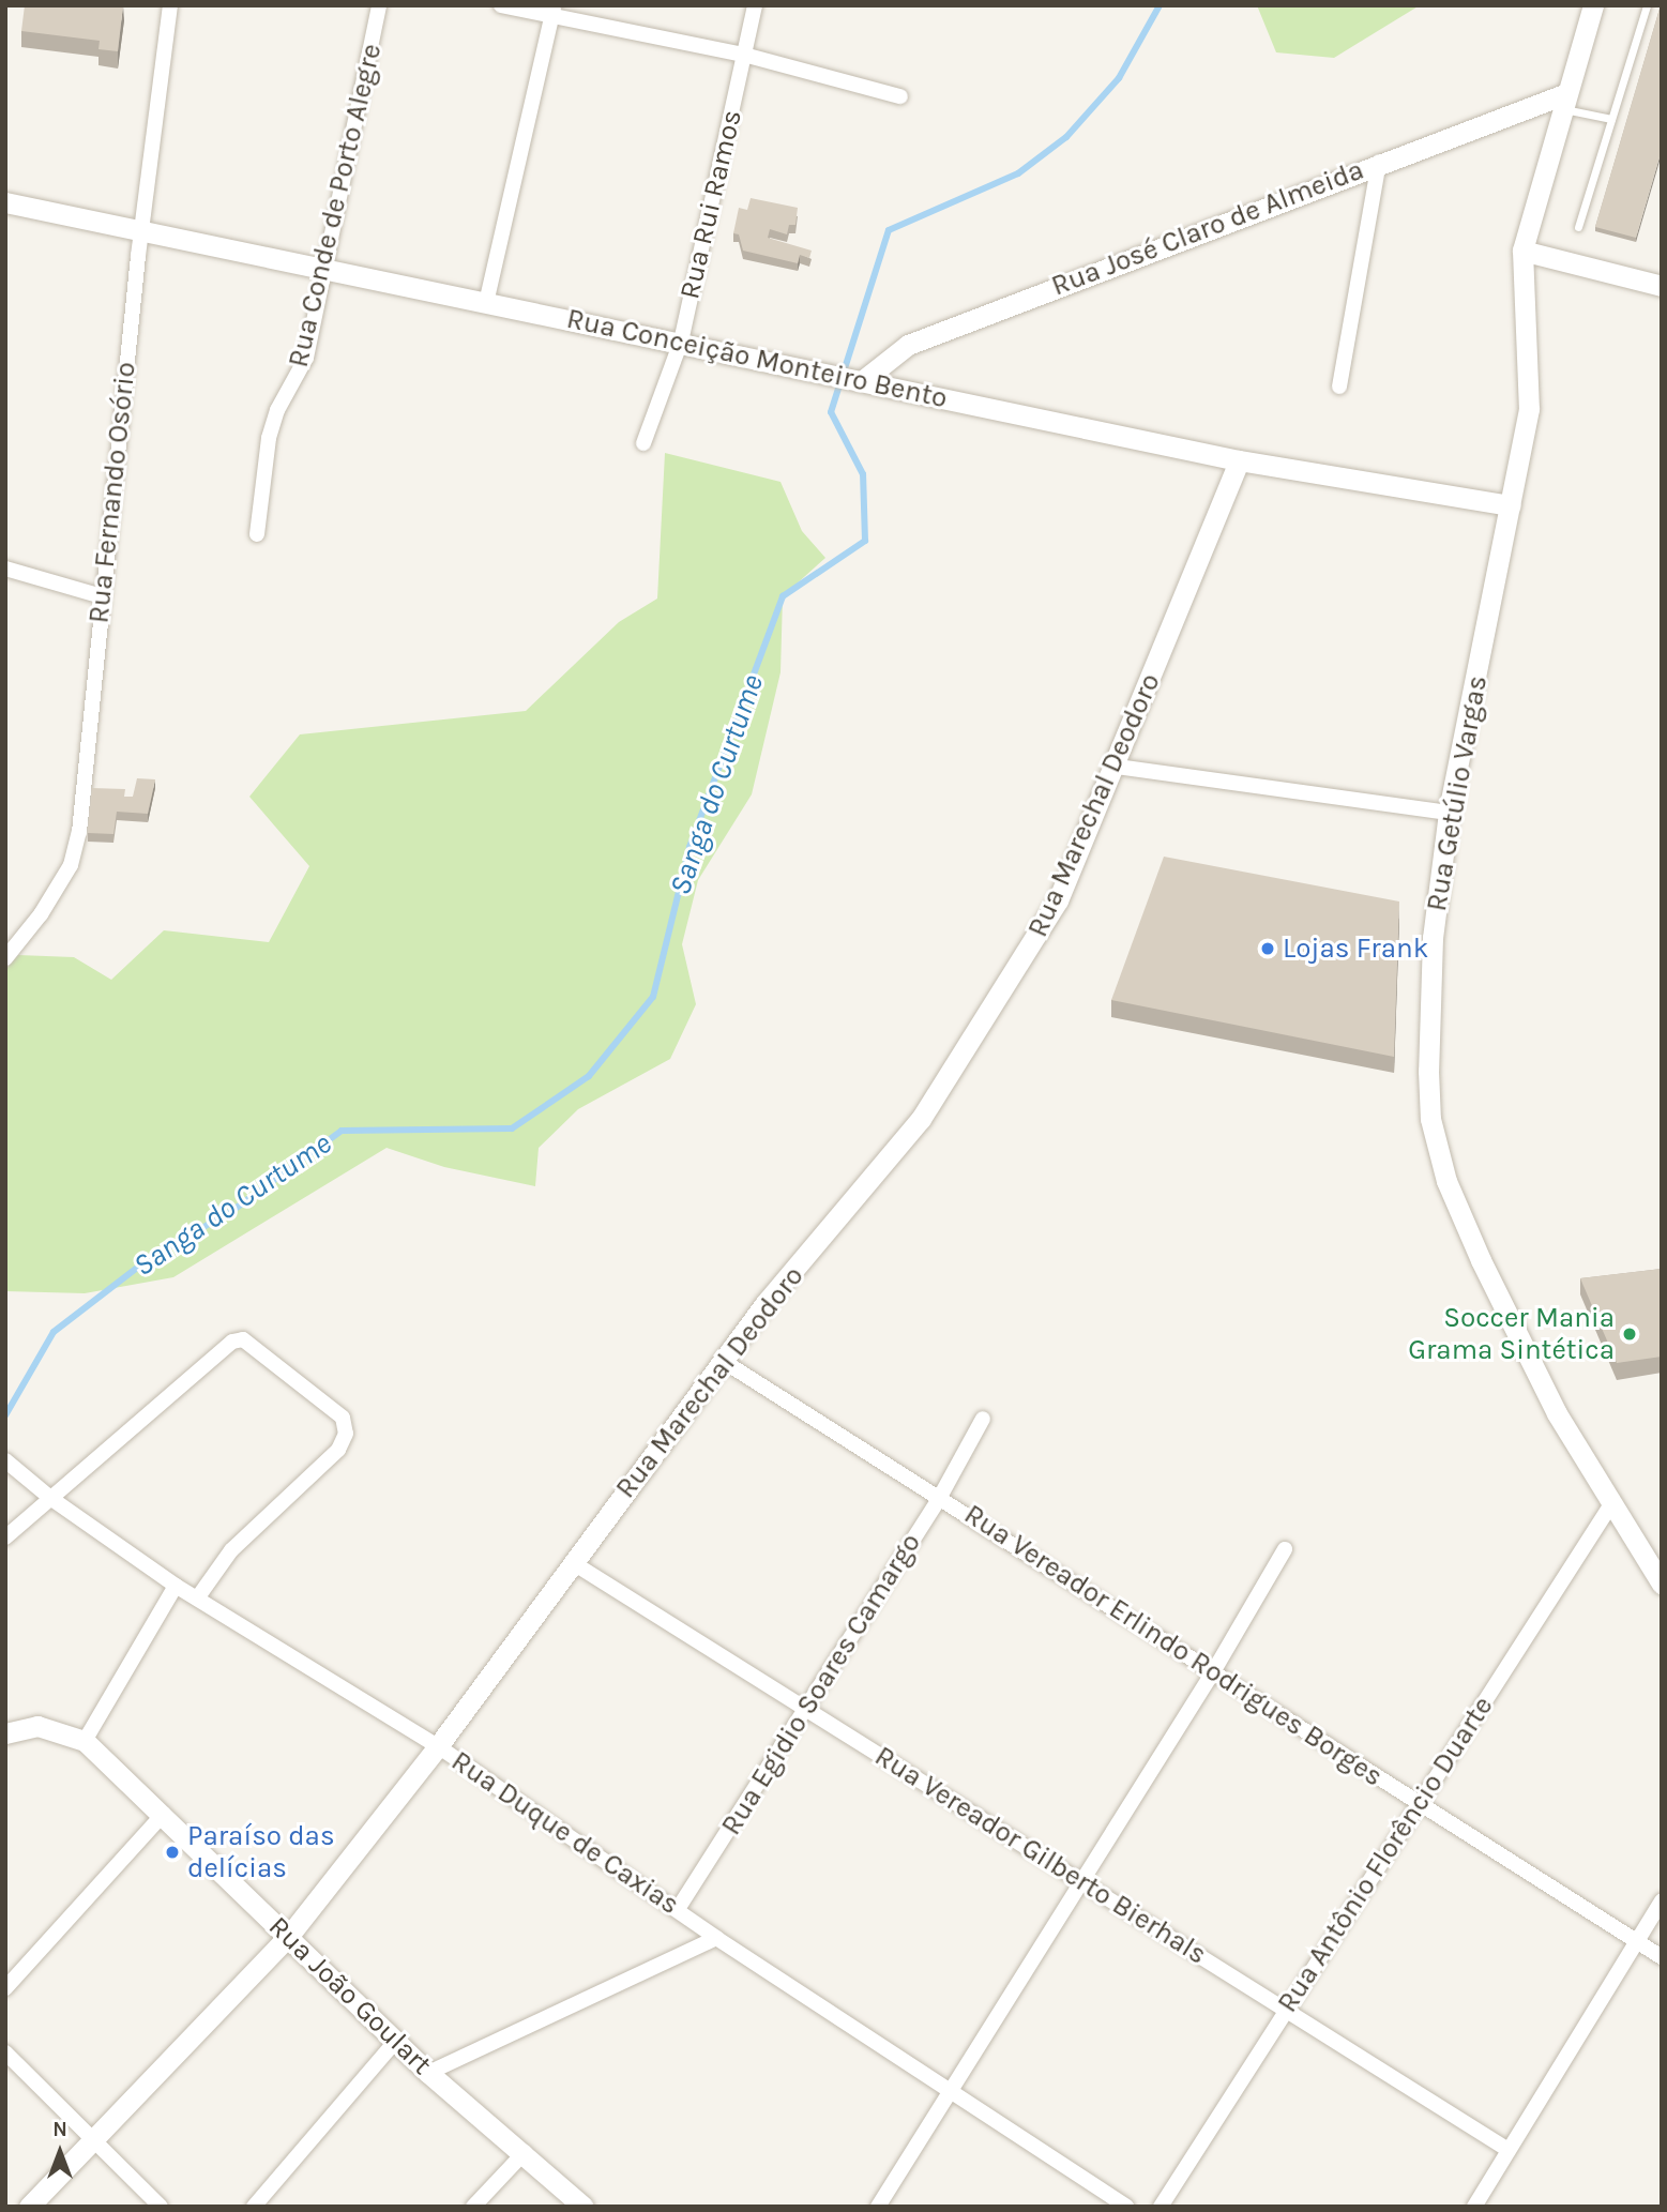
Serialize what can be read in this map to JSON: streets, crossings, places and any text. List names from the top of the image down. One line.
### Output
{"streets":{"street":["Rua Rui Ramos","Rua Conde de Porto Alegre","Rua José Claro de Almeida","Rua Conceição Monteiro Bento","Rua Fernando Osório","Rua Getúlio Vargas","Rua Marechal Deodoro","Rua Vereador Erlindo Rodrigues Borges","Rua Egidio Soares Camargo","Rua Duque de Caxias","Rua Antônio Florêncio Duarte","Rua Vereador Gilberto Bierhals","Rua João Goulart"]},"crossings":[["Rua Rui Ramos","Rua Conceição Monteiro Bento"],["Rua Conde de Porto Alegre","Rua Conceição Monteiro Bento"],["Rua José Claro de Almeida","Rua Conceição Monteiro Bento"],["Rua José Claro de Almeida","Rua Getúlio Vargas"],["Rua Conceição Monteiro Bento","Rua Fernando Osório"],["Rua Conceição Monteiro Bento","Rua Getúlio Vargas"],["Rua Conceição Monteiro Bento","Rua Marechal Deodoro"],["Rua Getúlio Vargas","Rua Antônio Florêncio Duarte"],["Rua Marechal Deodoro","Rua Vereador Erlindo Rodrigues Borges"],["Rua Marechal Deodoro","Rua Duque de Caxias"],["Rua Marechal Deodoro","Rua Vereador Gilberto Bierhals"],["Rua Marechal Deodoro","Rua João Goulart"],["Rua Vereador Erlindo Rodrigues Borges","Rua Egidio Soares Camargo"],["Rua Vereador Erlindo Rodrigues Borges","Rua Antônio Florêncio Duarte"],["Rua Egidio Soares Camargo","Rua Duque de Caxias"],["Rua Egidio Soares Camargo","Rua Vereador Gilberto Bierhals"],["Rua Antônio Florêncio Duarte","Rua Vereador Gilberto Bierhals"]],"water":["Sanga do Curtume"],"places":["Lojas Frank","Soccer Mania Grama Sintética","Paraíso das delícias"],"north":"top"}
